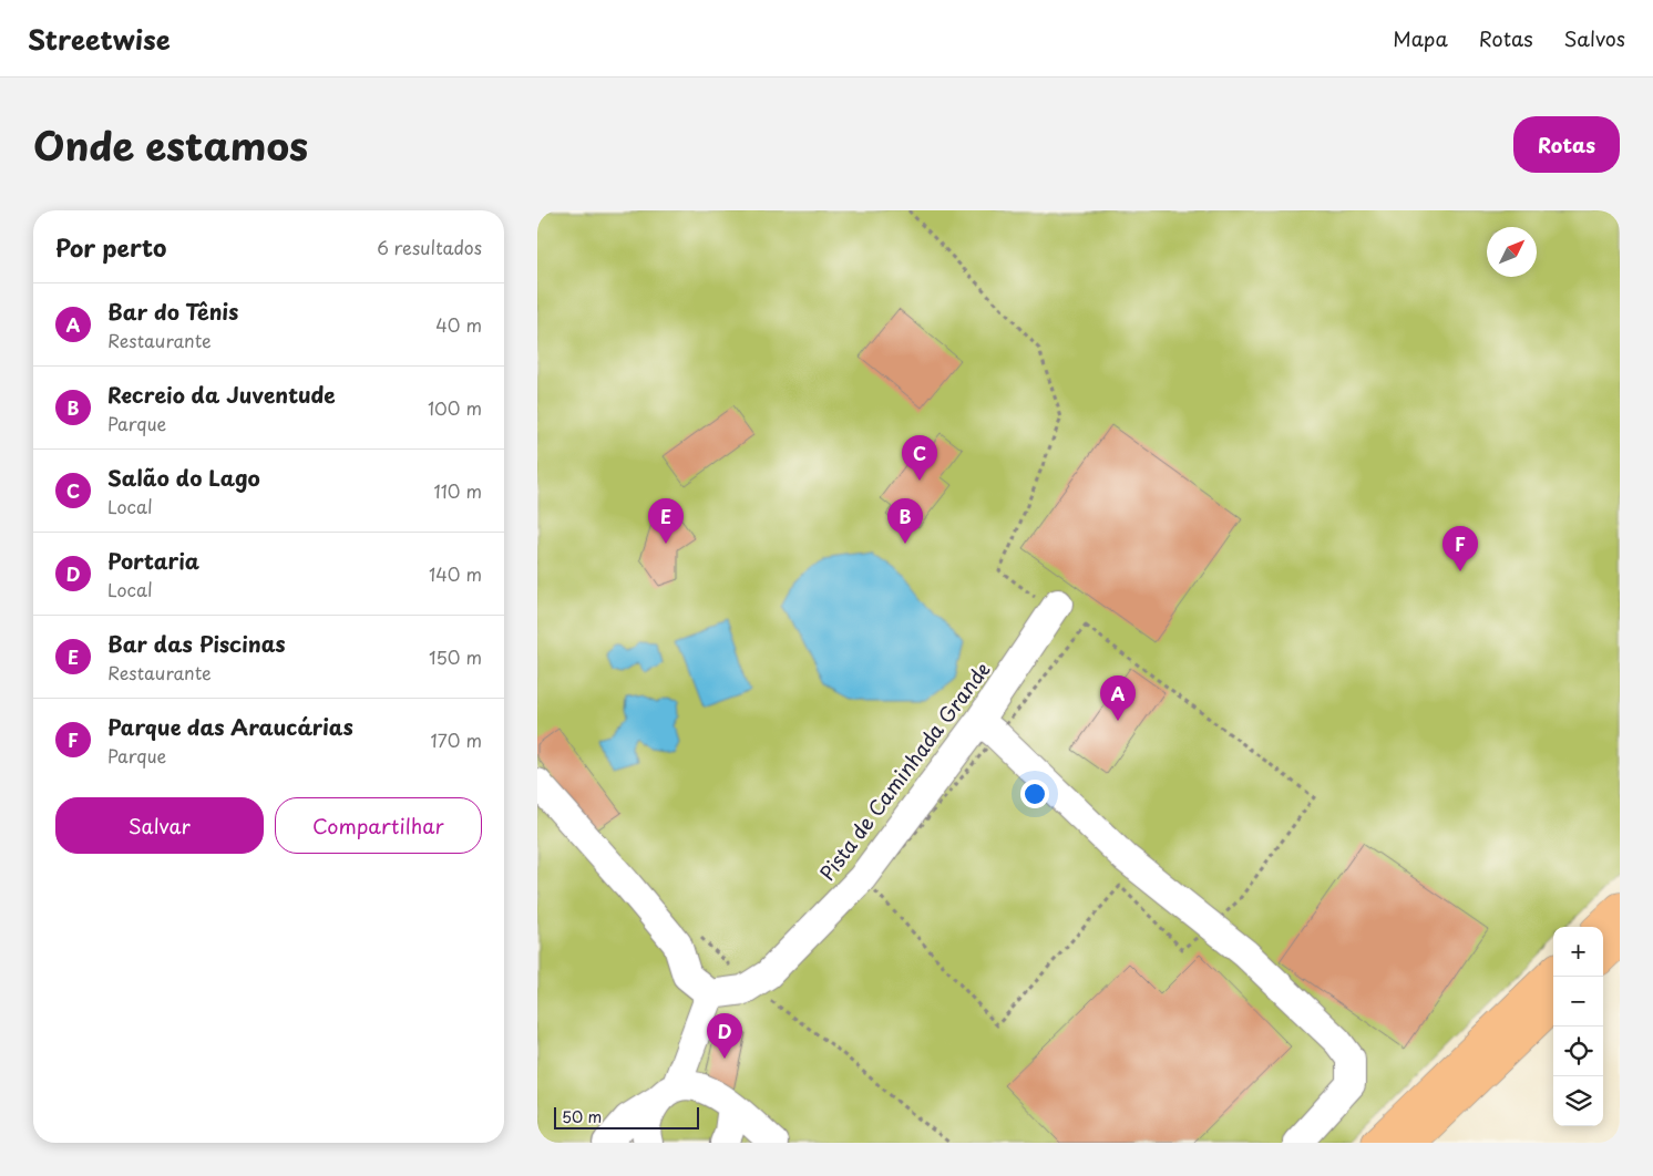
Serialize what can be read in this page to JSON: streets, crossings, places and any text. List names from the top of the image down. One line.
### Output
{"scale_bar":"50 m","north":"top right","page":{"header":"Streetwise","nav":["Mapa","Rotas","Salvos"],"title":"Onde estamos","buttons":["Rotas",["Salvar","Compartilhar"]],"heading":["Por perto","6 resultados"],"list":[{"mark":"A","name":"Bar do Tênis","note":"Restaurante","value":"40 m"},{"mark":"B","name":"Recreio da Juventude","note":"Parque","value":"100 m"},{"mark":"C","name":"Salão do Lago","note":"Local","value":"110 m"},{"mark":"D","name":"Portaria","note":"Local","value":"140 m"},{"mark":"E","name":"Bar das Piscinas","note":"Restaurante","value":"150 m"},{"mark":"F","name":"Parque das Araucárias","note":"Parque","value":"170 m"}],"pins":["C","B","E","F","A","D"],"map_buttons":["+","−"],"scale":"50 m"}}
